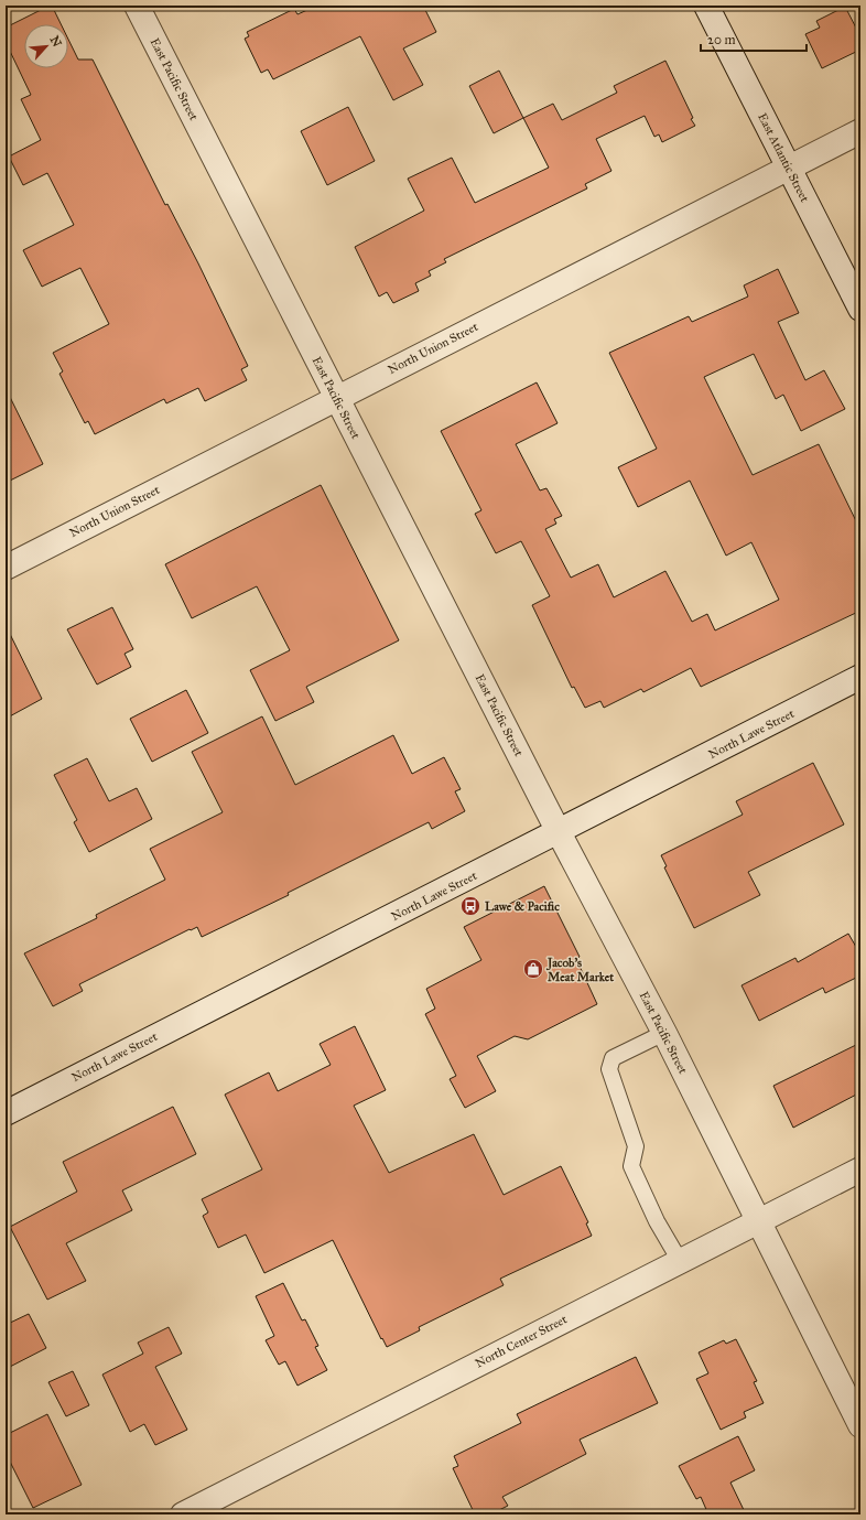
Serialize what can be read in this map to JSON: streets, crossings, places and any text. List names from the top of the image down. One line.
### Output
{"streets":{"street":["East Pacific Street","East Atlantic Street","North Union Street","North Lawe Street","North Center Street"]},"crossings":[["East Pacific Street","North Union Street"],["East Pacific Street","North Lawe Street"],["East Pacific Street","North Center Street"],["East Atlantic Street","North Union Street"]],"places":{"bus stop":["Lawe & Pacific"],"shop":["Jacob's Meat Market"]},"scale_bar":"20 m","north":"top right"}
